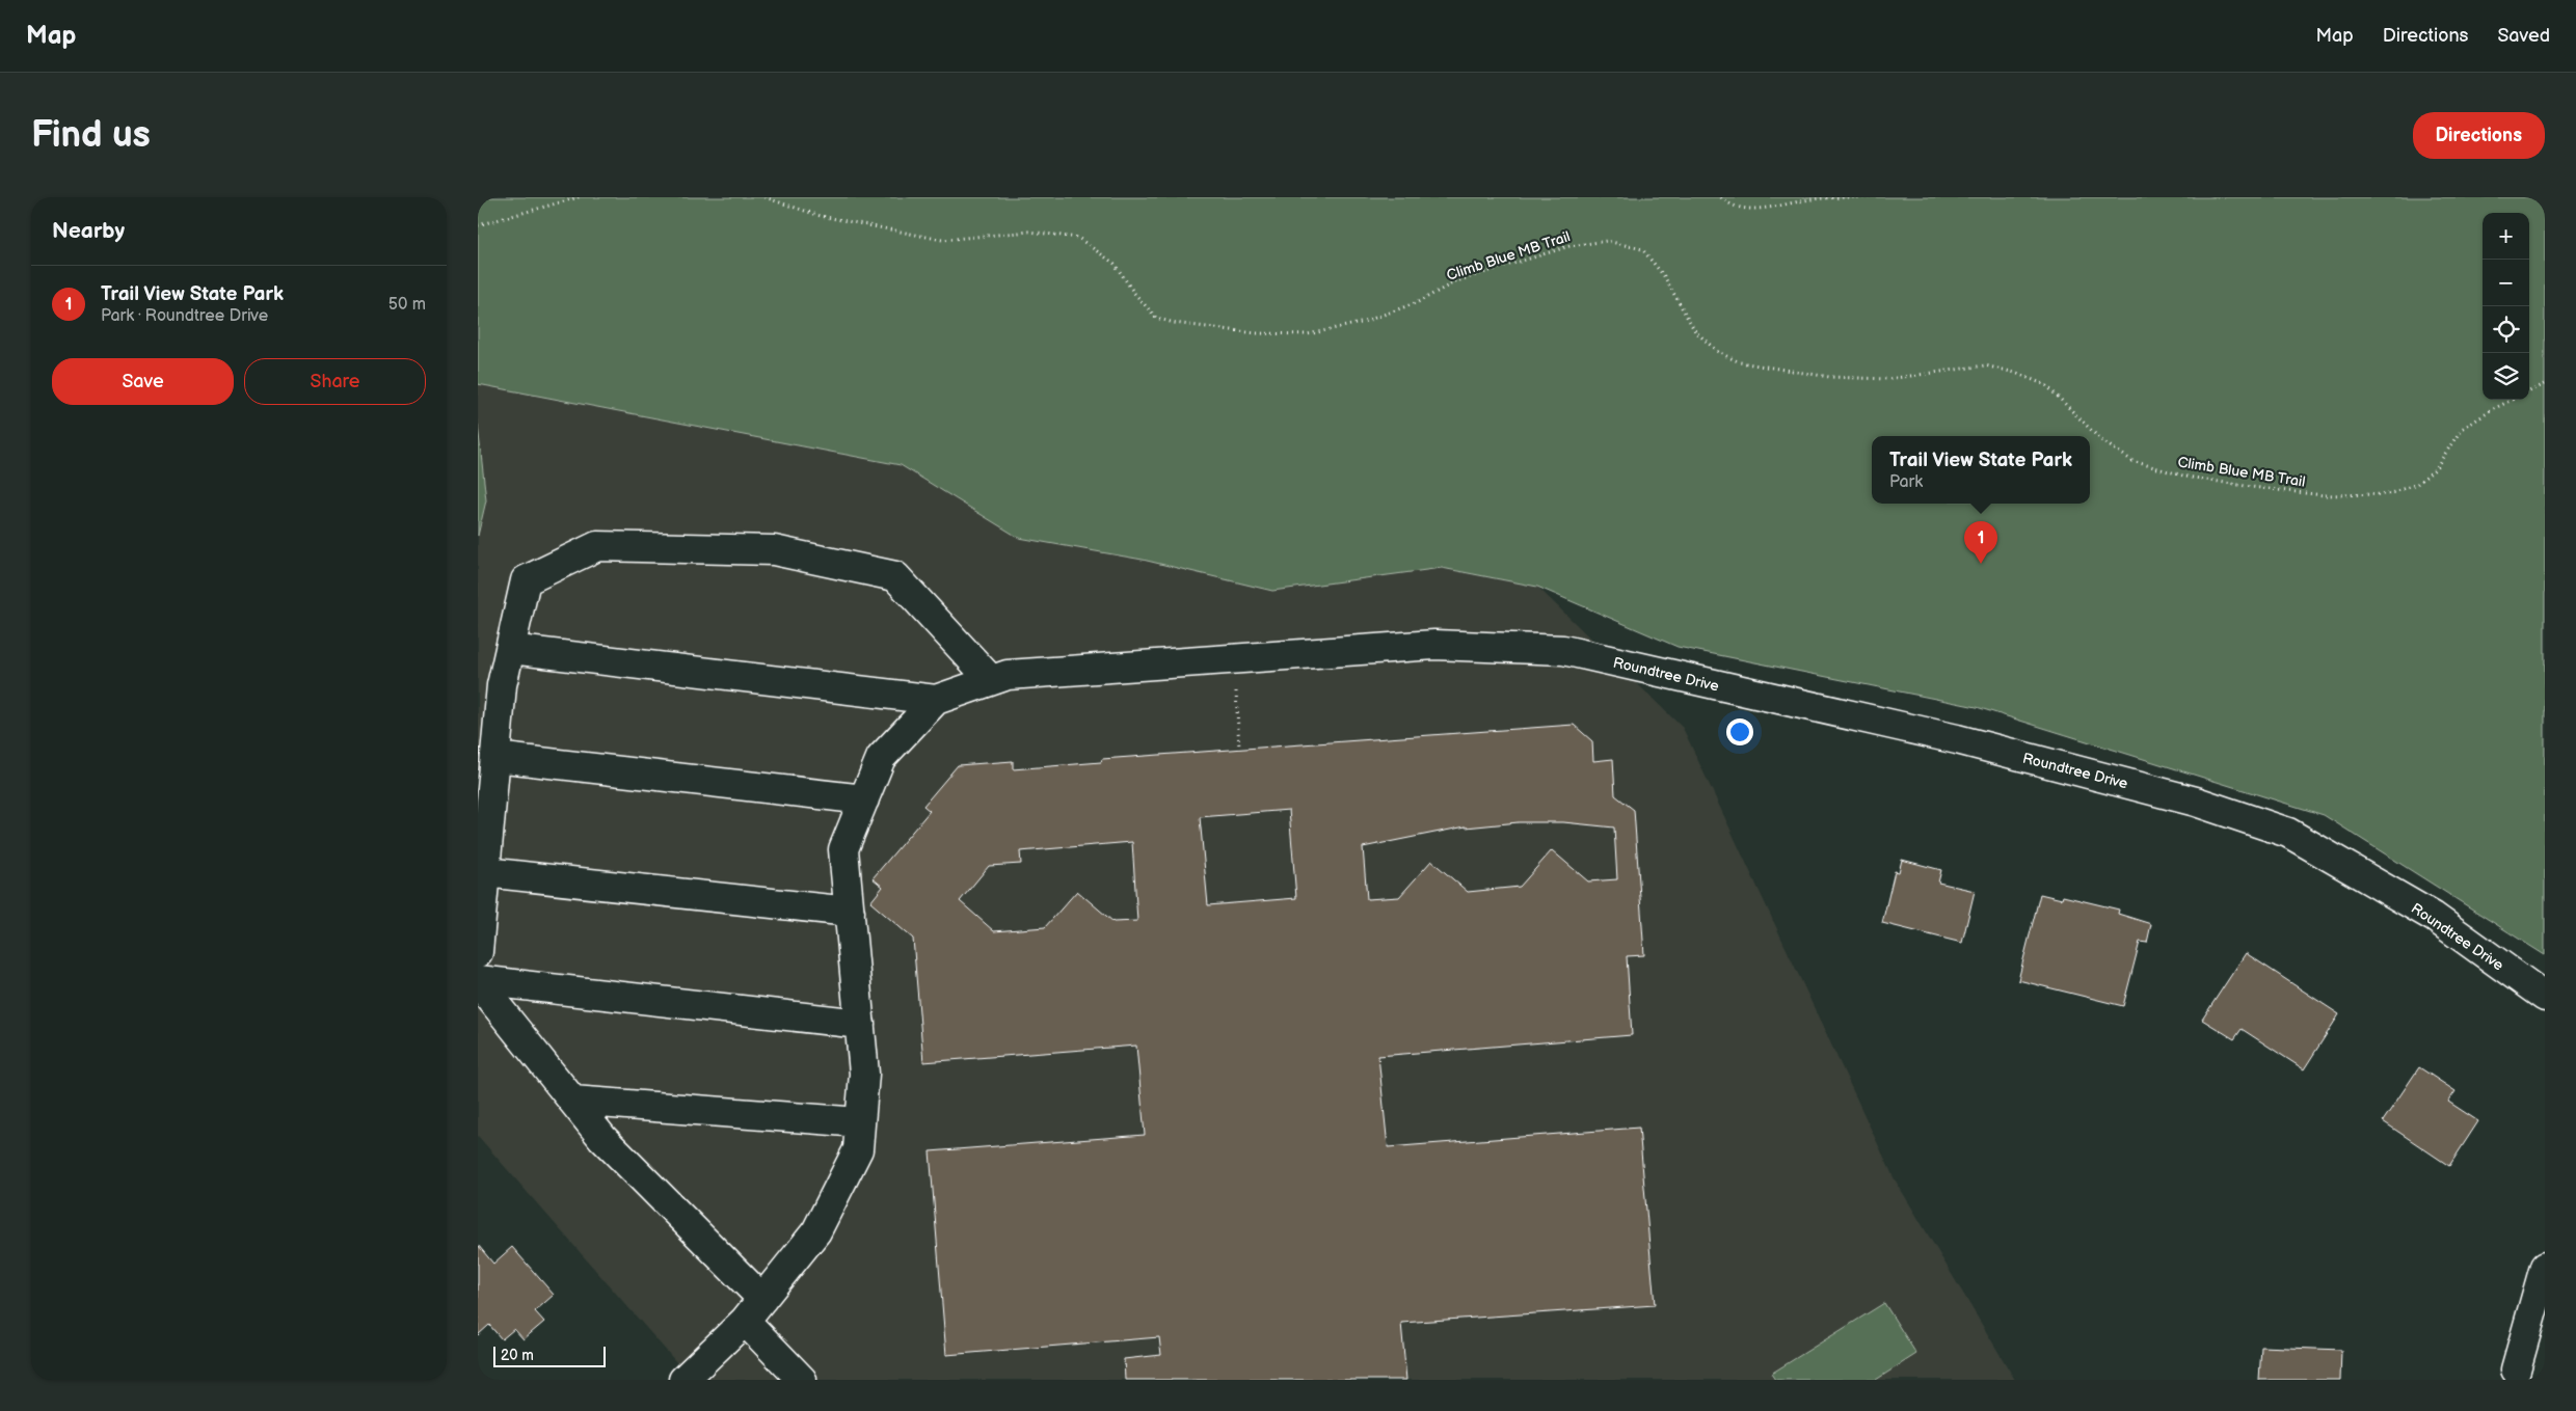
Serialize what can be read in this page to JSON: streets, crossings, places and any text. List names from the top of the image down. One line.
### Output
{"streets":{"street":["Roundtree Drive"],"path":["Climb Blue MB Trail"]},"scale_bar":"20 m","page":{"header":"Map","nav":["Map","Directions","Saved"],"buttons":["Directions",["Save","Share"]],"title":"Find us","heading":"Nearby","map_buttons":["+","−"],"list":[{"mark":"1","name":"Trail View State Park","note":"Park · Roundtree Drive","value":"50 m"}],"popup":["Trail View State Park","Park"],"pins":"1","scale":"20 m"}}
